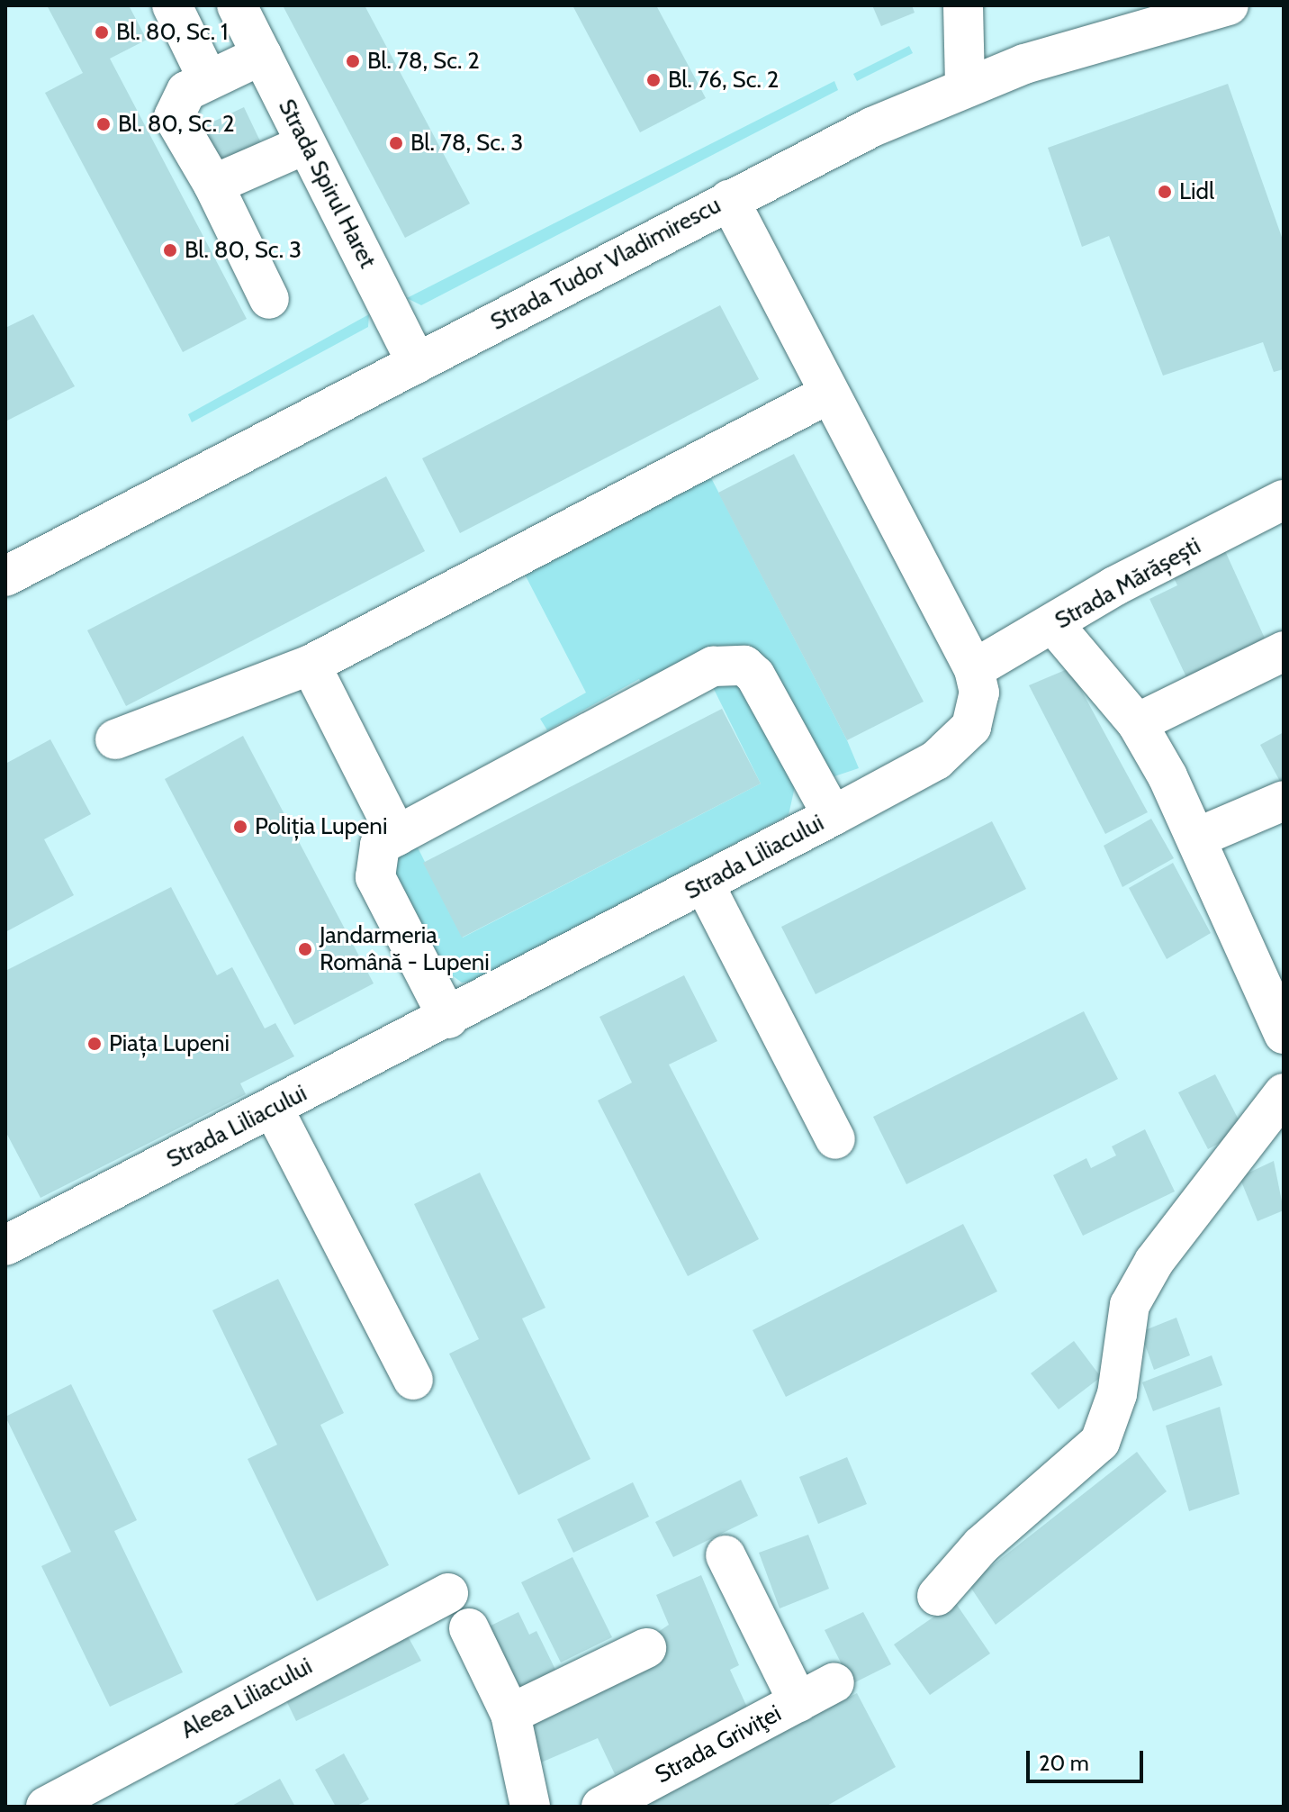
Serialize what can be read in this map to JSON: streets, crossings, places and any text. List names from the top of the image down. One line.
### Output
{"streets":{"street":["Strada Spirul Haret","Strada Tudor Vladimirescu","Strada Mărășești","Strada Liliacului","Aleea Liliacului","Strada Griviţei"]},"crossings":[["Strada Spirul Haret","Strada Tudor Vladimirescu"],["Strada Mărășești","Strada Liliacului"]],"places":["Bl. 80, Sc. 1","Bl. 78, Sc. 2","Bl. 76, Sc. 2","Bl. 80, Sc. 2","Bl. 78, Sc. 3","Lidl","Bl. 80, Sc. 3","Poliția Lupeni","Jandarmeria Română - Lupeni","Piața Lupeni"],"scale_bar":"20 m"}
